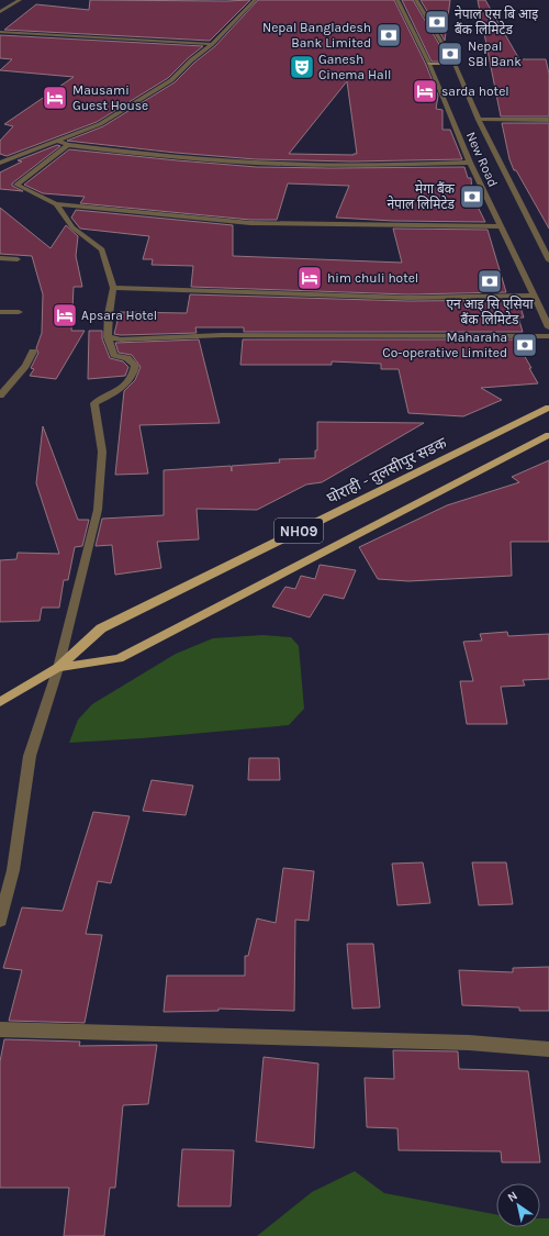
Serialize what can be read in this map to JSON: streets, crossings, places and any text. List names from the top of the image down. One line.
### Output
{"streets":{"main road":["घोराही - तुलसीपुर सडक","NH09"],"street":["New Road"]},"places":{"bank":["नेपाल एस बि आइ बैंक लिमिटेड","Nepal Bangladesh Bank Limited","Nepal SBI Bank","मेगा बैंक नेपाल लिमिटेड","एन आइ सि एसिया बैंक लिमिटेड","Maharaha Co-operative Limited"],"theatre":["Ganesh Cinema Hall"],"hotel":["sarda hotel","Mausami Guest House","him chuli hotel","Apsara Hotel"]},"north":"top left"}
